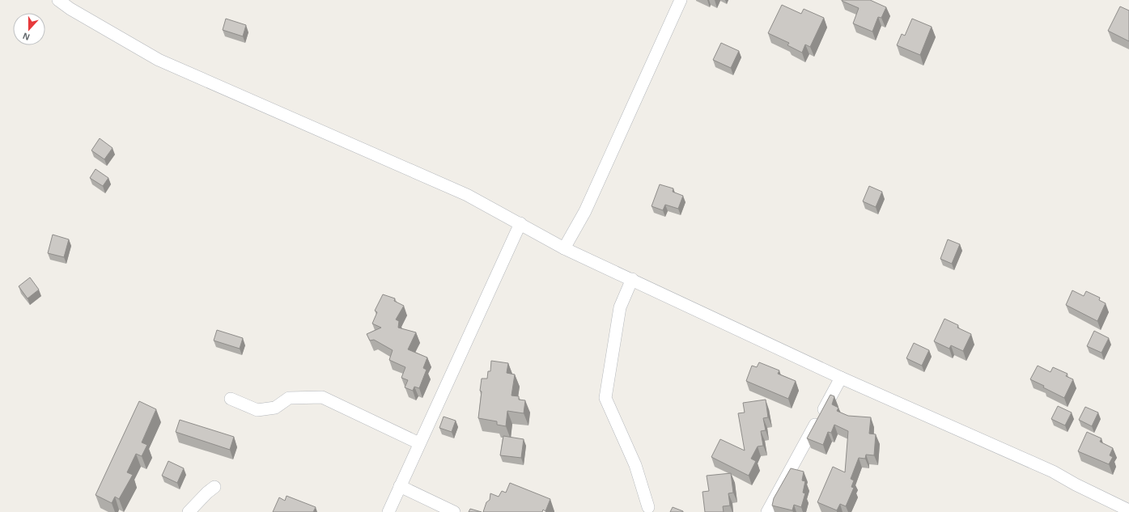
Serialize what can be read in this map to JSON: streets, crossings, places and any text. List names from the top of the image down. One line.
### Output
{"north":"bottom"}
